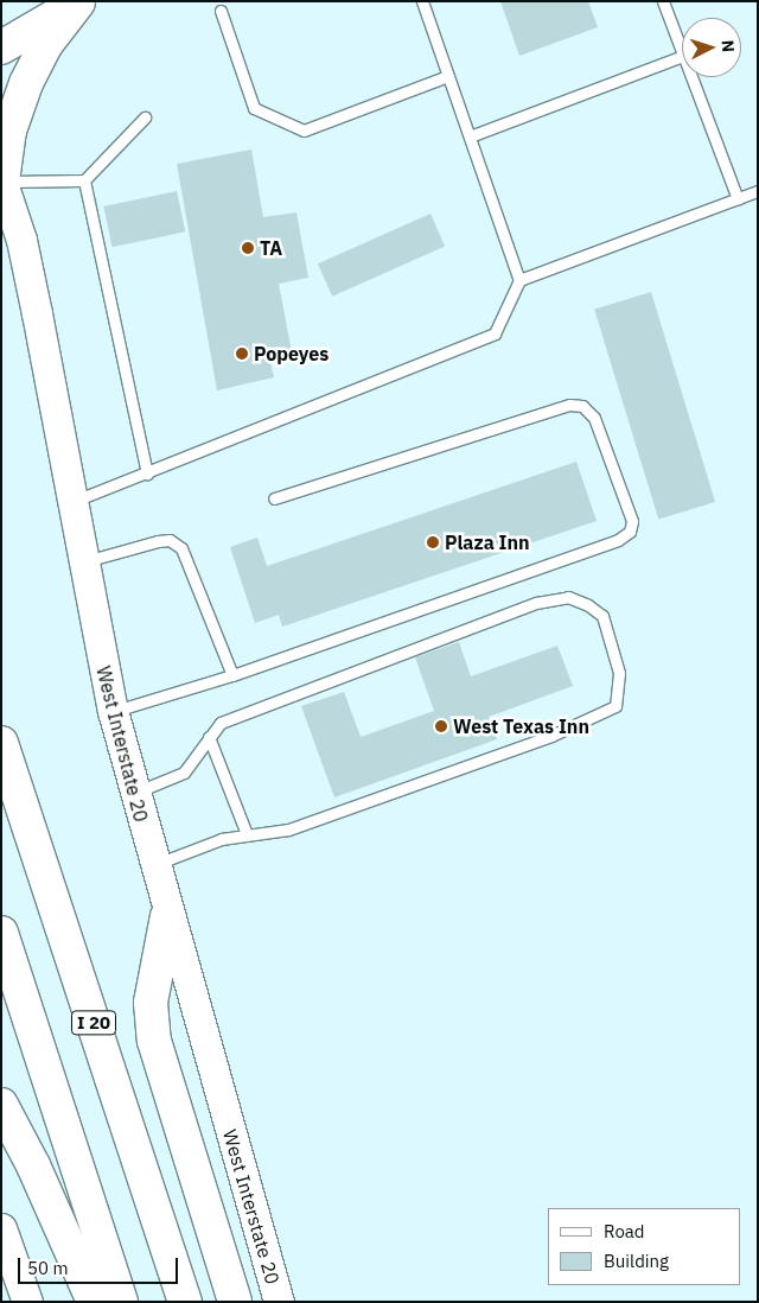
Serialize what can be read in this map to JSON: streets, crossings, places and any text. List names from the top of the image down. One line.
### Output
{"streets":{"main road":["West Interstate 20","I 20"]},"places":["TA","Popeyes","Plaza Inn","West Texas Inn"],"legend":["Road","Building"],"scale_bar":"50 m","north":"right"}
